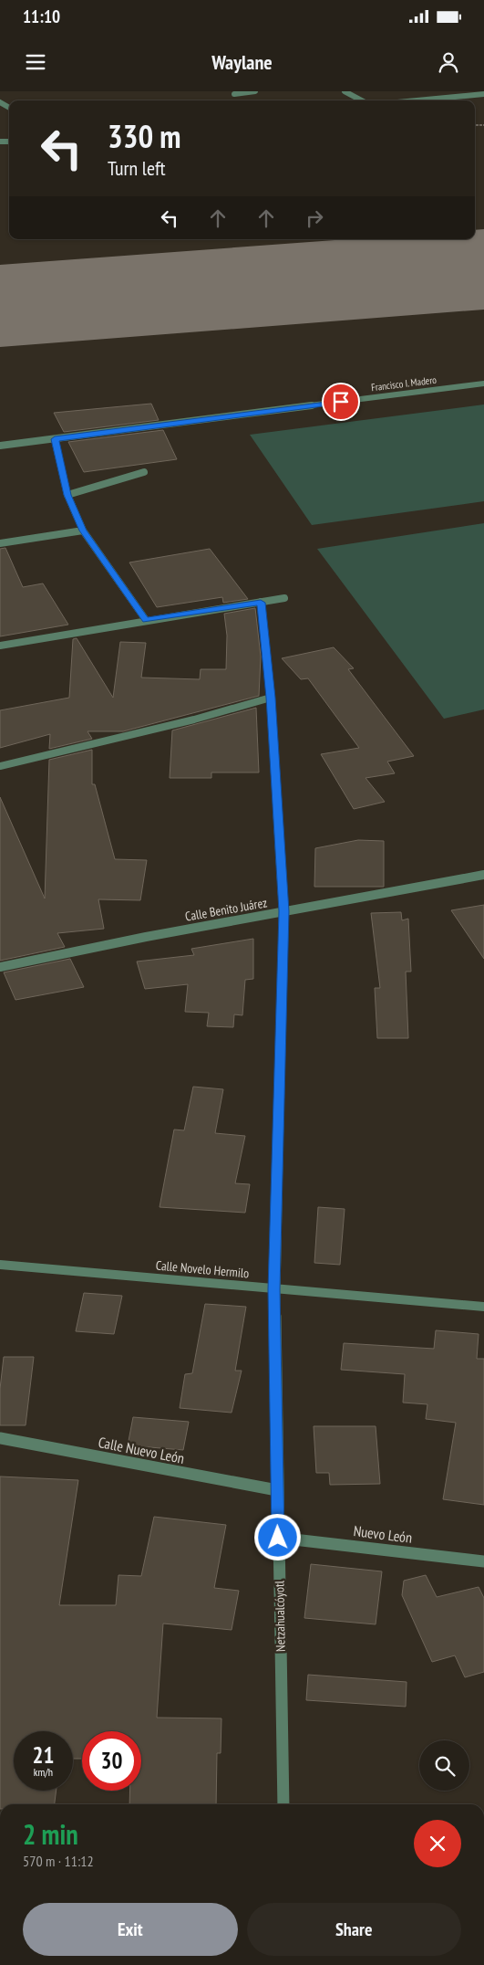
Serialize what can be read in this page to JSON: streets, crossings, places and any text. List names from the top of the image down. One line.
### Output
{"streets":{"street":["Francisco I. Madero","Calle Benito Juárez","Calle Novelo Hermilo","Calle Nuevo León","Nuevo León","Netzahualcóyotl"]},"crossings":[["Calle Benito Juárez","Netzahualcóyotl"],["Calle Novelo Hermilo","Netzahualcóyotl"],["Calle Nuevo León","Netzahualcóyotl"],["Nuevo León","Netzahualcóyotl"]],"page":{"status":"11:10","header":"Waylane","turn":["330 m","Turn left"],"speed":"21 km/h","limit":"30","heading":["2 min","570 m · 11:12"],"buttons":["Exit","Share"]}}
